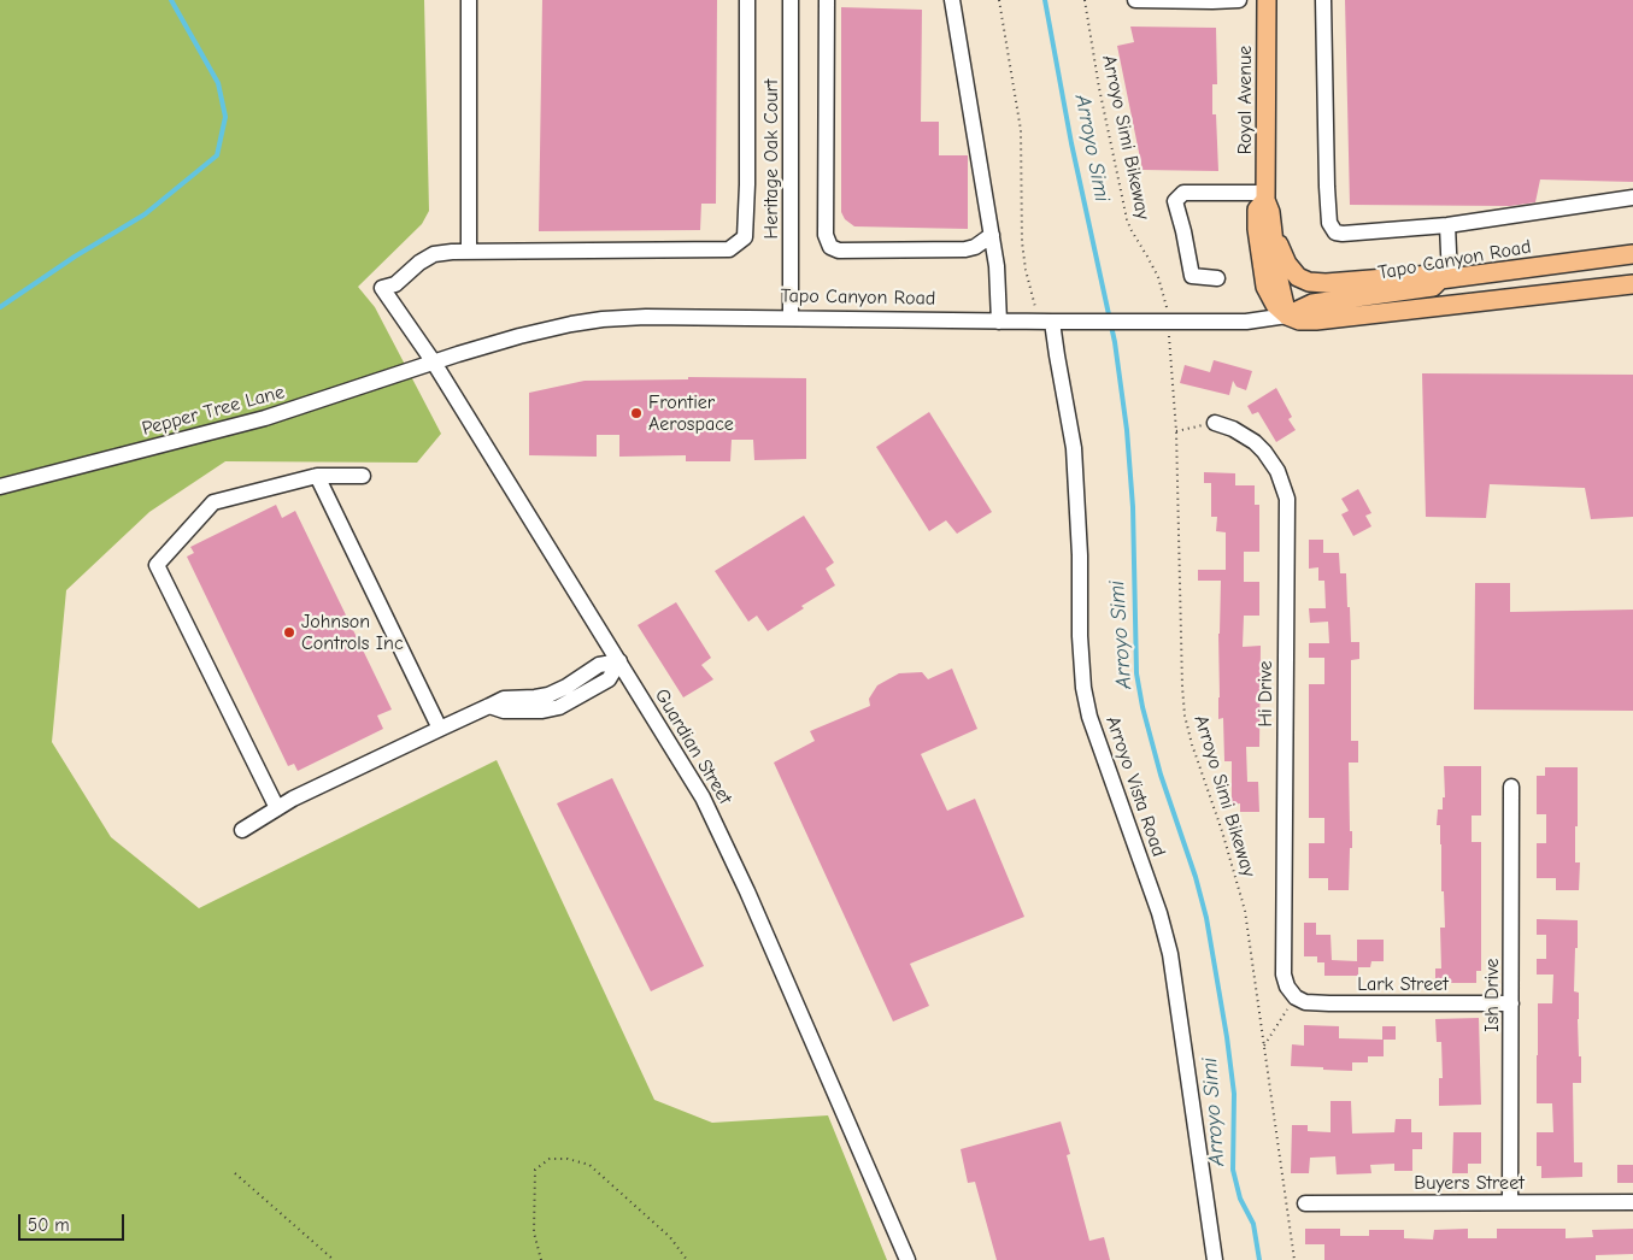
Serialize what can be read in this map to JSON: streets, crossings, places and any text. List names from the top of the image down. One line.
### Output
{"streets":{"main road":["Royal Avenue","Tapo Canyon Road"],"street":["Heritage Oak Court","Pepper Tree Lane","Hi Drive","Guardian Street","Arroyo Vista Road","Lark Street","Ish Drive","Buyers Street"],"path":["Arroyo Simi Bikeway"]},"crossings":[["Royal Avenue","Tapo Canyon Road"],["Heritage Oak Court","Tapo Canyon Road"],["Tapo Canyon Road","Pepper Tree Lane"],["Tapo Canyon Road","Guardian Street"],["Tapo Canyon Road","Arroyo Vista Road"],["Pepper Tree Lane","Guardian Street"],["Hi Drive","Lark Street"],["Lark Street","Ish Drive"],["Ish Drive","Buyers Street"]],"water":["Arroyo Simi"],"places":["Frontier Aerospace","Johnson Controls Inc"],"scale_bar":"50 m"}
